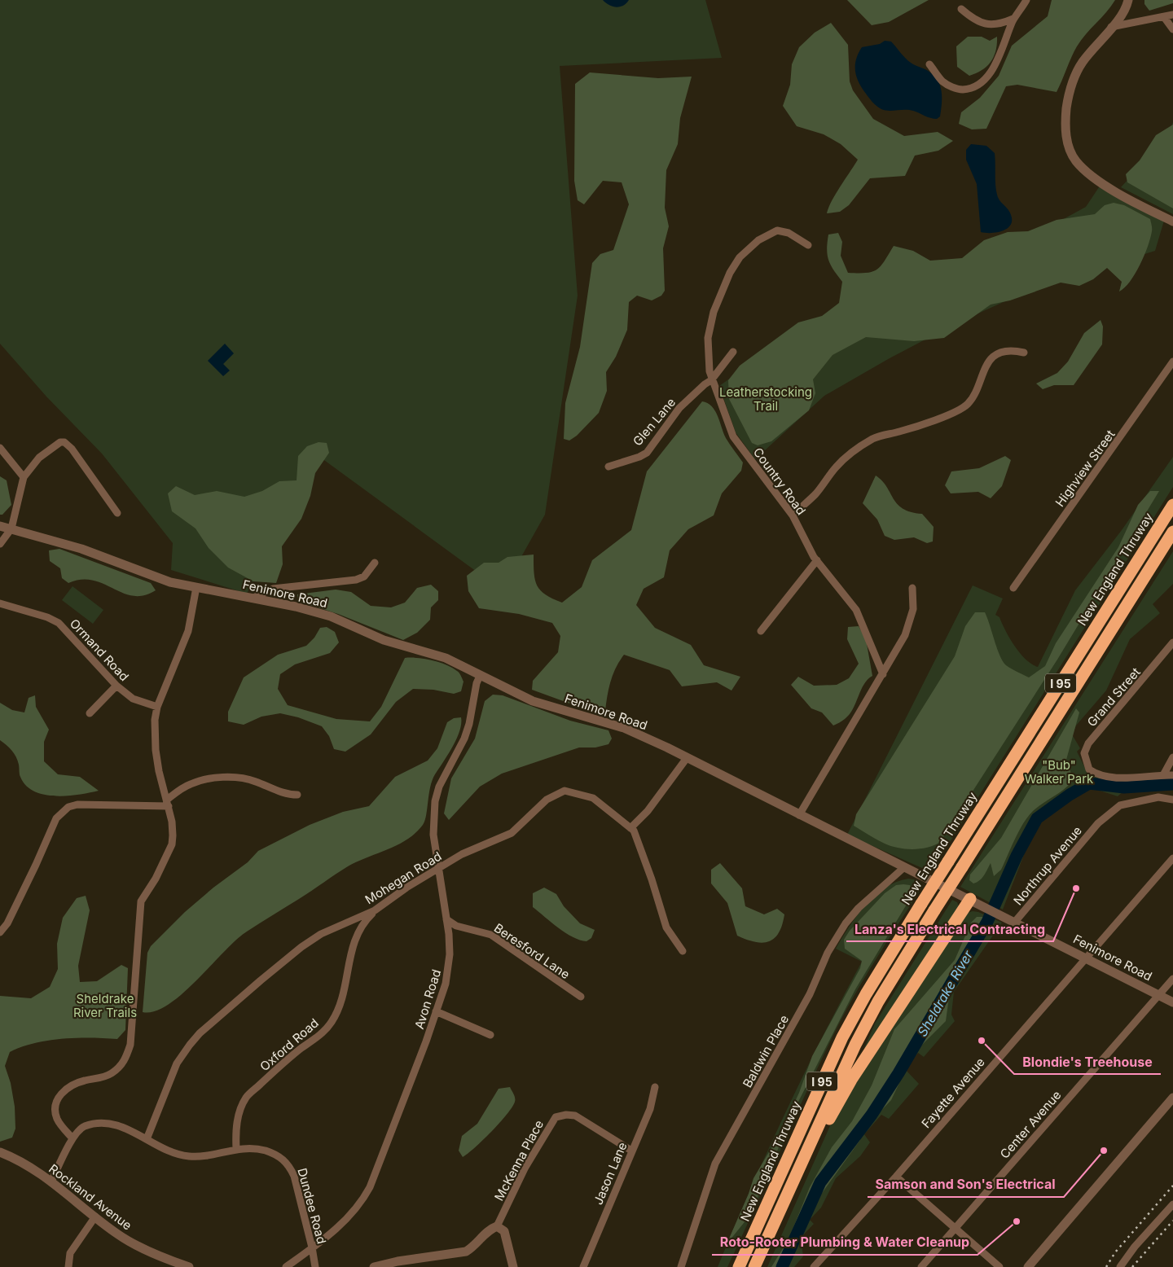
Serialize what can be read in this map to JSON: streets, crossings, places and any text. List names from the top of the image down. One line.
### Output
{"streets":{"highway":["New England Thruway","I 95"],"street":["Glen Lane","Highview Street","Country Road","Fenimore Road","Ormand Road","Grand Street","Northrup Avenue","Mohegan Road","Beresford Lane","Avon Road","Oxford Road","Baldwin Place","Fayette Avenue","Center Avenue","McKenna Place","Jason Lane","Rockland Avenue","Dundee Road"]},"crossings":[["Glen Lane","Country Road"],["Fenimore Road","Northrup Avenue"],["Fenimore Road","Avon Road"],["Fenimore Road","Baldwin Place"],["Fenimore Road","Fayette Avenue"],["Fenimore Road","Center Avenue"],["Mohegan Road","Avon Road"],["Mohegan Road","Oxford Road"],["Mohegan Road","Dundee Road"],["Beresford Lane","Avon Road"],["Avon Road","Dundee Road"],["Oxford Road","Dundee Road"],["McKenna Place","Jason Lane"]],"water":["Sheldrake River"],"parks":["Leatherstocking Trail","\"Bub\" Walker Park","Sheldrake River Trails"],"places":["Lanza's Electrical Contracting","Blondie's Treehouse","Samson and Son's Electrical","Roto-Rooter Plumbing & Water Cleanup"]}
